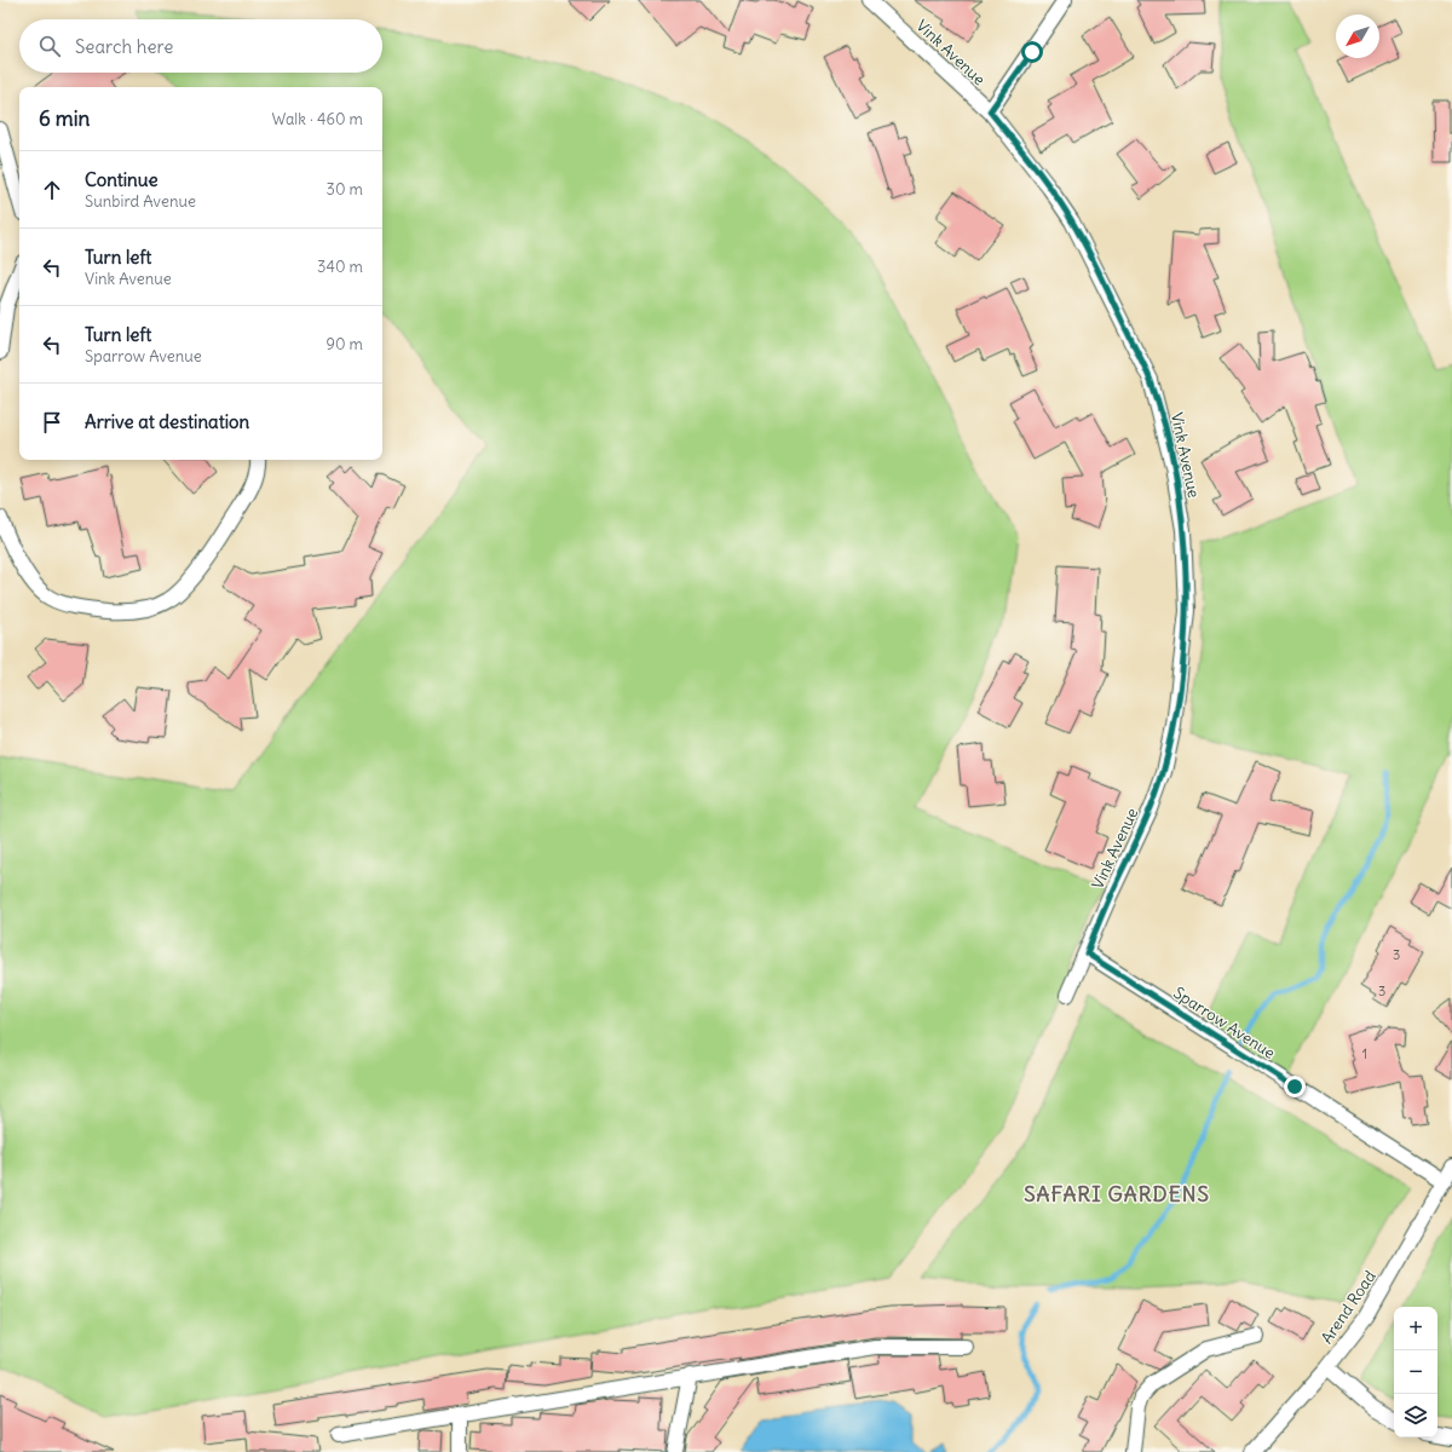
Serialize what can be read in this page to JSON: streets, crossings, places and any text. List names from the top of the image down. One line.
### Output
{"streets":{"street":["Vink Avenue","Sparrow Avenue","Arend Road"]},"crossings":[["Vink Avenue","Sparrow Avenue"],["Sparrow Avenue","Arend Road"]],"districts":["SAFARI GARDENS"],"house_numbers":["3","3","1"],"north":"bottom left","page":{"search":"Search here","heading":["6 min","Walk · 460 m"],"list":[["Continue","Sunbird Avenue","30 m"],["Turn left","Vink Avenue","340 m"],["Turn left","Sparrow Avenue","90 m"],"Arrive at destination"],"map_buttons":["+","−"]}}
